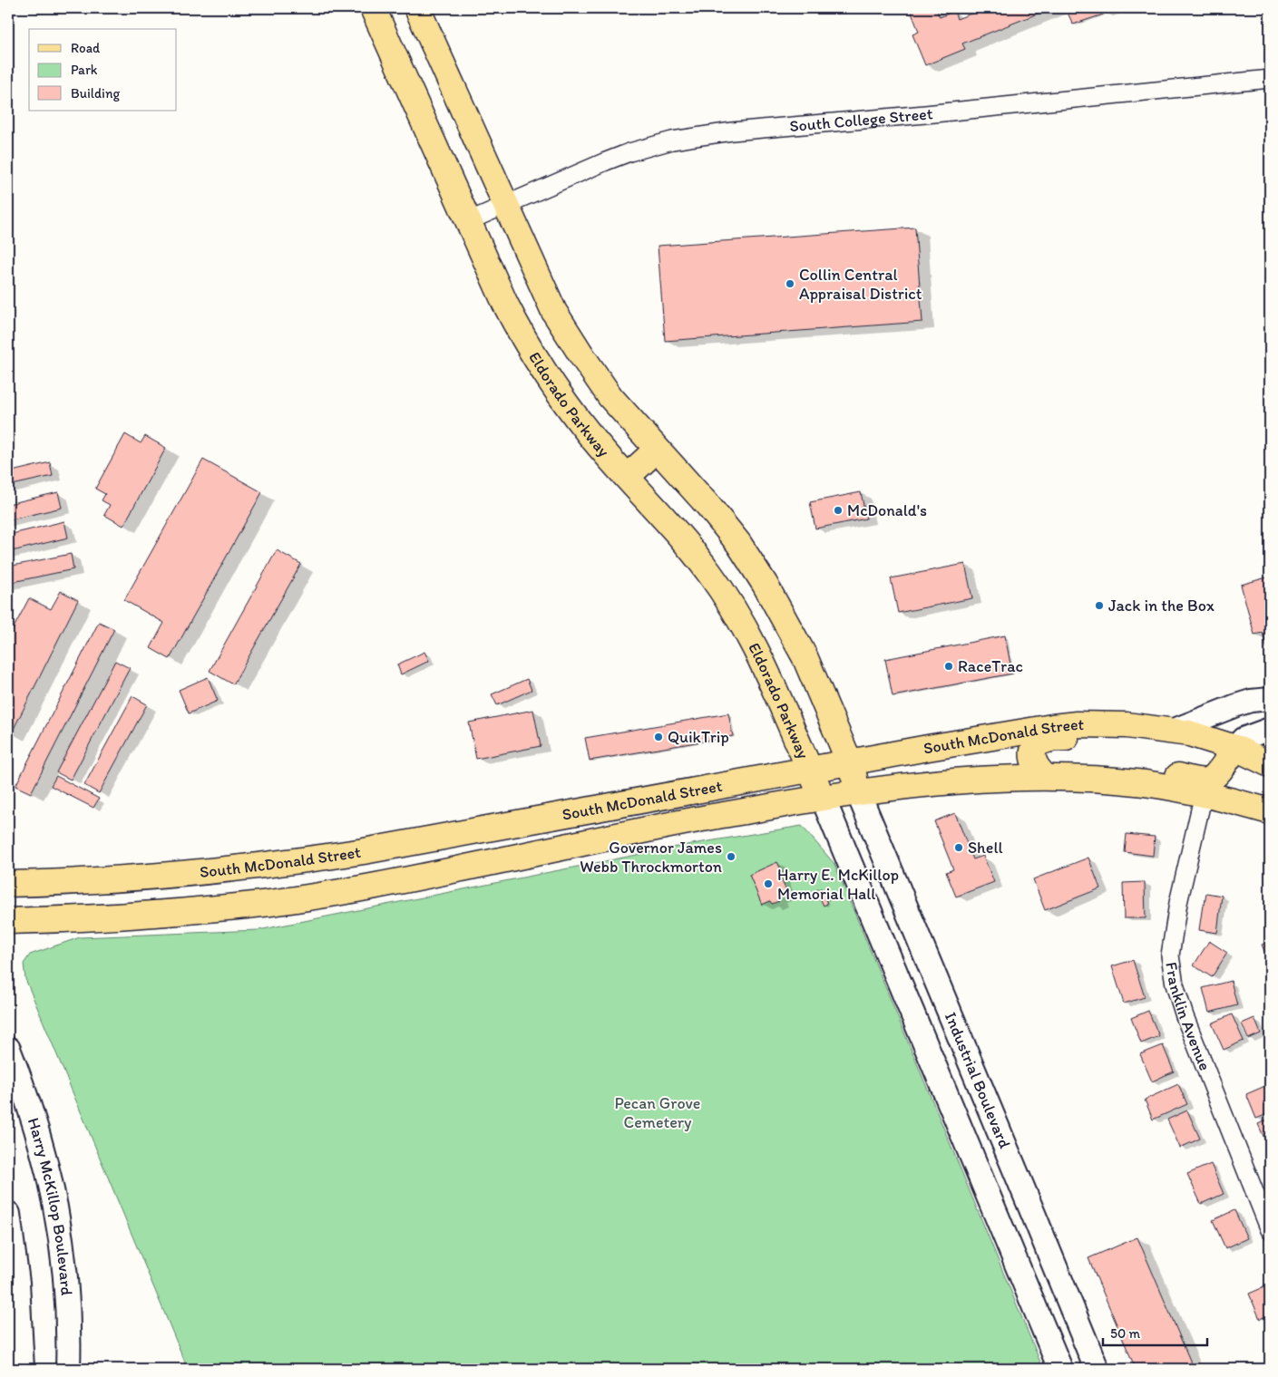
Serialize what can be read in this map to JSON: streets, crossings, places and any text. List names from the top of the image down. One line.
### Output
{"streets":{"main road":["Eldorado Parkway","South McDonald Street","Industrial Boulevard","Harry McKillop Boulevard"],"street":["South College Street","Franklin Avenue"]},"crossings":[["South College Street","Eldorado Parkway"],["Eldorado Parkway","South McDonald Street"],["South McDonald Street","Franklin Avenue"],["South McDonald Street","Industrial Boulevard"]],"parks":["Pecan Grove Cemetery"],"places":["Collin Central Appraisal District","McDonald's","Jack in the Box","RaceTrac","QuikTrip","Shell","Governor James Webb Throckmorton","Harry E. McKillop Memorial Hall"],"legend":["Road","Park","Building"],"scale_bar":"50 m"}
